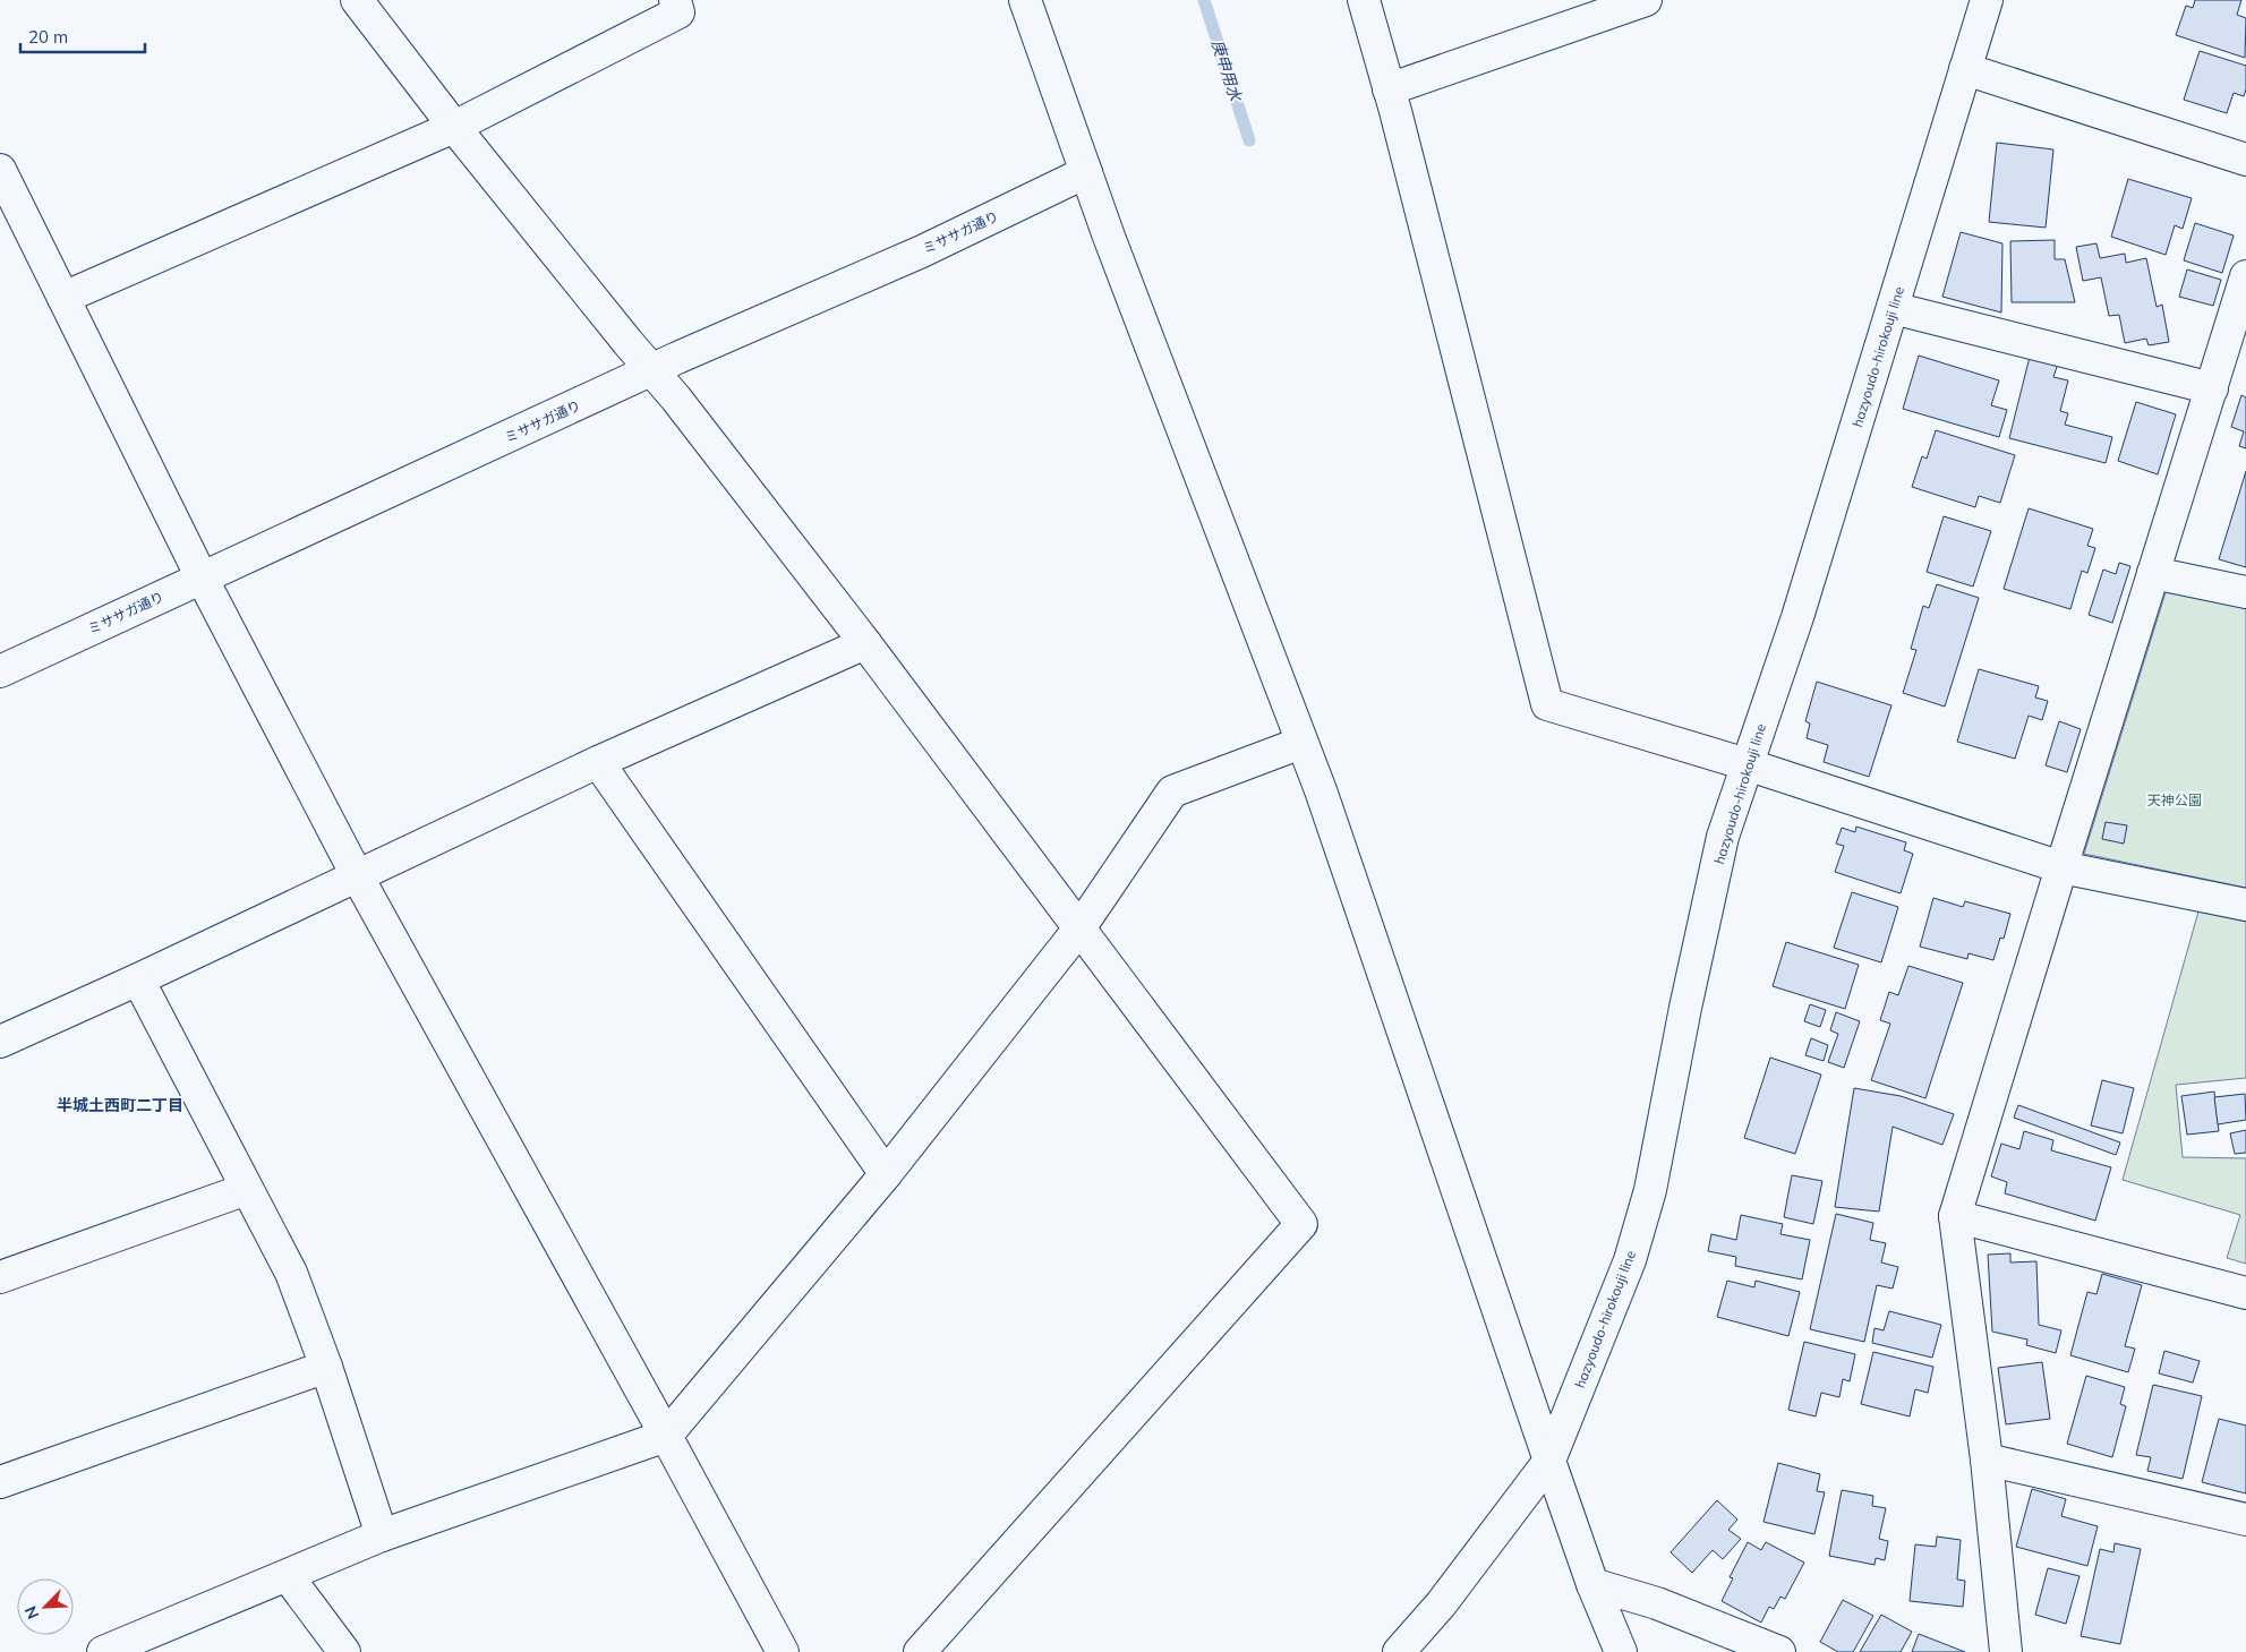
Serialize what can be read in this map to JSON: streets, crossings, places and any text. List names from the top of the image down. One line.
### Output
{"streets":{"street":["ミササガ通り","hazyoudo-hirokouji line"]},"districts":["半城土西町二丁目"],"water":["庚申用水"],"parks":["天神公園"],"scale_bar":"20 m","north":"bottom left"}
